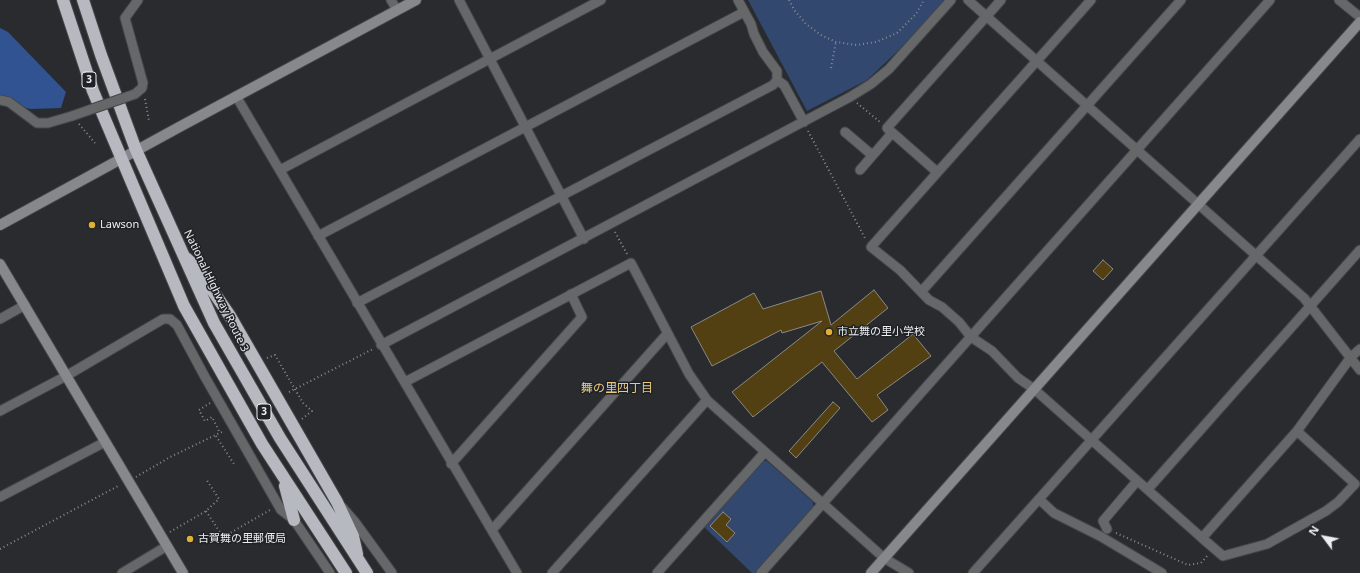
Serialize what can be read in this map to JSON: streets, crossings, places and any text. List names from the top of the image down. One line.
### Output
{"streets":{"highway":["3","National Highway Route 3"]},"districts":["舞の里四丁目"],"places":["Lawson","市立舞の里小学校","古賀舞の里郵便局"],"north":"top left"}
